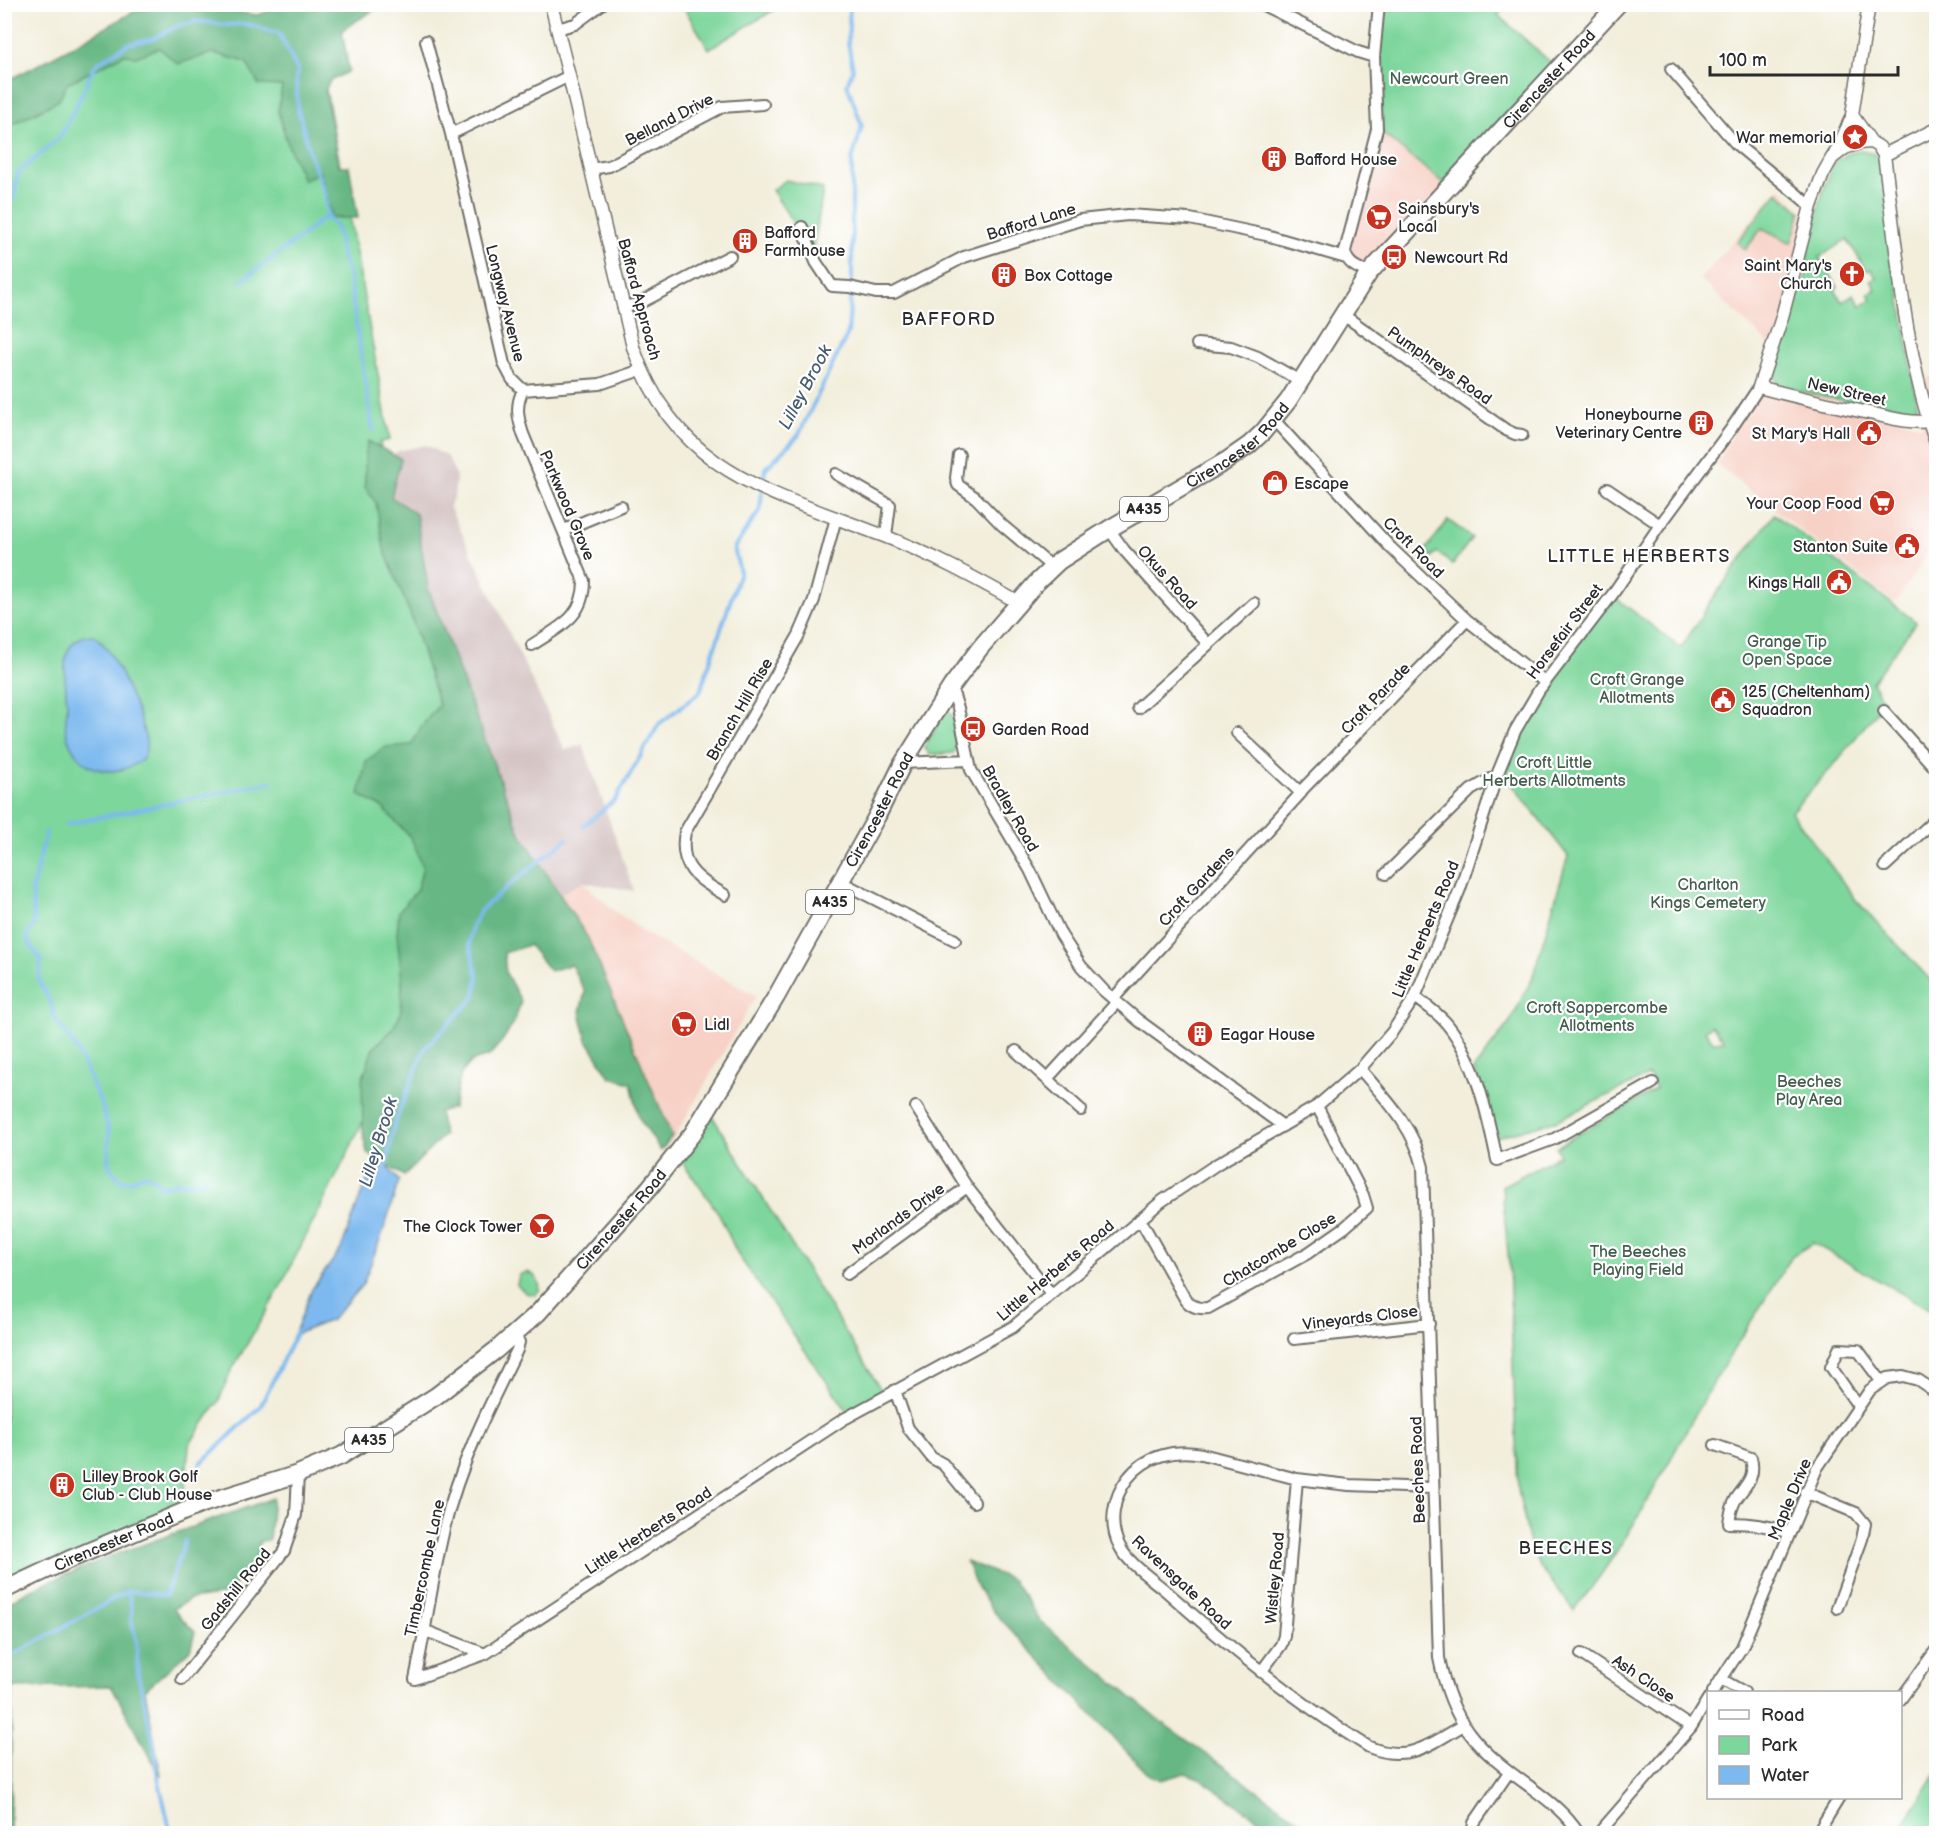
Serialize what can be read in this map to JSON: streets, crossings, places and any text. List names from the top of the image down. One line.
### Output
{"streets":{"main road":["Cirencester Road","A435"],"street":["Belland Drive","Bafford Lane","Bafford Approach","Longway Avenue","Pumphreys Road","New Street","Parkwood Grove","Croft Road","Okus Road","Horsefair Street","Branch Hill Rise","Bradley Road","Croft Gardens","Little Herberts Road","Morlands Drive","Chatcombe Close","Vineyards Close","Beeches Road","Maple Drive","Timbercombe Lane","Wistley Road","Ravensgate Road","Gadshill Road","Ash Close"]},"crossings":[["Cirencester Road","Bafford Lane"],["Cirencester Road","Bafford Approach"],["Cirencester Road","Pumphreys Road"],["Cirencester Road","Croft Road"],["Cirencester Road","Okus Road"],["Cirencester Road","Bradley Road"],["Cirencester Road","Timbercombe Lane"],["Cirencester Road","Gadshill Road"],["Belland Drive","Bafford Approach"],["Bafford Approach","Branch Hill Rise"],["Longway Avenue","Parkwood Grove"],["New Street","Horsefair Street"],["Croft Road","Horsefair Street"],["Croft Road","Croft Gardens"],["Horsefair Street","Little Herberts Road"],["Bradley Road","Croft Gardens"],["Little Herberts Road","Morlands Drive"],["Little Herberts Road","Chatcombe Close"],["Little Herberts Road","Beeches Road"],["Little Herberts Road","Timbercombe Lane"],["Vineyards Close","Beeches Road"],["Beeches Road","Ravensgate Road"],["Wistley Road","Ravensgate Road"]],"districts":["BAFFORD","LITTLE HERBERTS","BEECHES"],"water":["Lilley Brook"],"parks":["Newcourt Green","Grange Tip Open Space","Croft Grange Allotments","Croft Little Herberts Allotments","Charlton Kings Cemetery","Croft Sappercombe Allotments","Beeches Play Area","The Beeches Playing Field"],"places":{"place":["War memorial"],"building":["Bafford House","Bafford Farmhouse","Box Cottage","Honeybourne Veterinary Centre","Eagar House","Lilley Brook Golf Club - Club House"],"supermarket":["Sainsbury's Local","Your Coop Food","Lidl"],"bus stop":["Newcourt Rd","Garden Road"],"church":["Saint Mary's Church"],"public building":["St Mary's Hall","Stanton Suite","Kings Hall","125 (Cheltenham) Squadron"],"shop":["Escape"],"bar":["The Clock Tower"]},"legend":["Road","Park","Water"],"scale_bar":"100 m"}
